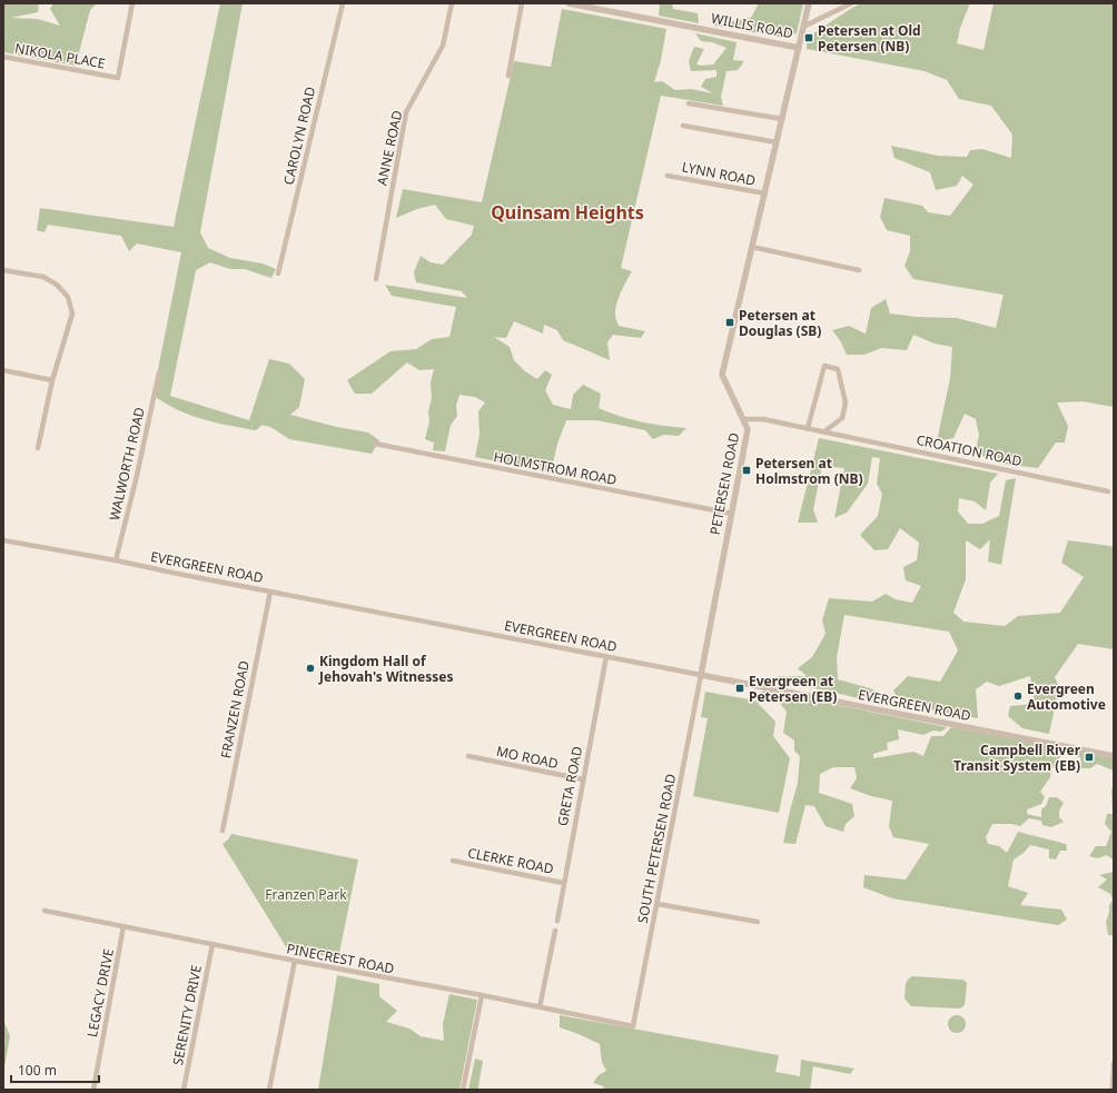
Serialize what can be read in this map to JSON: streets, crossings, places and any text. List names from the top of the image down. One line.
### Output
{"streets":{"street":["WILLIS ROAD","NIKOLA PLACE","CAROLYN ROAD","ANNE ROAD","LYNN ROAD","CROATION ROAD","WALWORTH ROAD","HOLMSTROM ROAD","PETERSEN ROAD","EVERGREEN ROAD","FRANZEN ROAD","MO ROAD","GRETA ROAD","SOUTH PETERSEN ROAD","CLERKE ROAD","PINECREST ROAD","LEGACY DRIVE","SERENITY DRIVE"]},"crossings":[["WILLIS ROAD","PETERSEN ROAD"],["LYNN ROAD","PETERSEN ROAD"],["CROATION ROAD","PETERSEN ROAD"],["WALWORTH ROAD","EVERGREEN ROAD"],["HOLMSTROM ROAD","PETERSEN ROAD"],["PETERSEN ROAD","EVERGREEN ROAD"],["PETERSEN ROAD","SOUTH PETERSEN ROAD"],["EVERGREEN ROAD","FRANZEN ROAD"],["EVERGREEN ROAD","GRETA ROAD"],["EVERGREEN ROAD","SOUTH PETERSEN ROAD"],["MO ROAD","GRETA ROAD"],["GRETA ROAD","CLERKE ROAD"],["SOUTH PETERSEN ROAD","PINECREST ROAD"],["PINECREST ROAD","LEGACY DRIVE"],["PINECREST ROAD","SERENITY DRIVE"]],"districts":["Quinsam Heights"],"parks":["Franzen Park"],"places":{"transit":["Petersen at Old Petersen (NB)","Petersen at Douglas (SB)","Petersen at Holmstrom (NB)","Evergreen at Petersen (EB)","Campbell River Transit System (EB)"],"other":["Kingdom Hall of Jehovah's Witnesses","Evergreen Automotive"]},"scale_bar":"100 m"}
